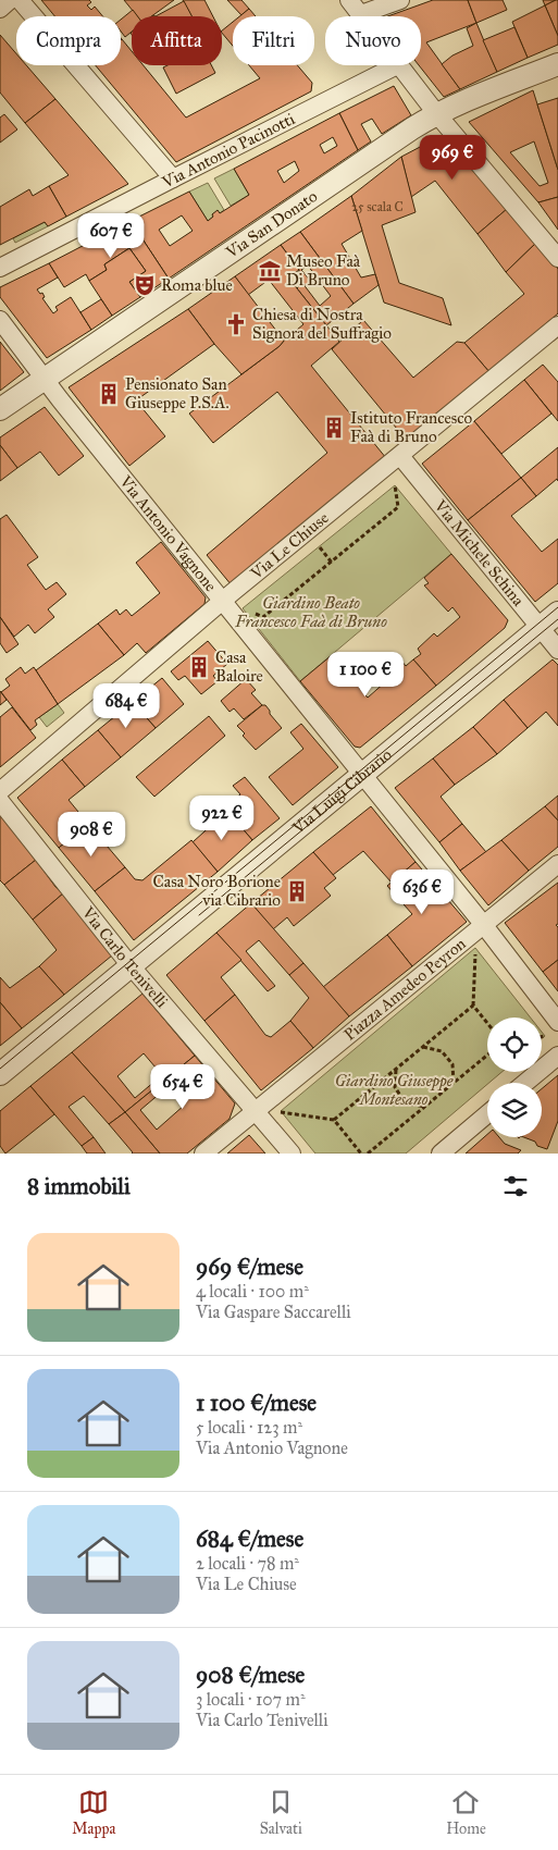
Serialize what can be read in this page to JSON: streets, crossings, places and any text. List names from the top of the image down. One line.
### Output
{"streets":{"street":["Via Antonio Pacinotti","Via San Donato","Via Antonio Vagnone","Via Le Chiuse","Via Michele Schina","Via Luigi Cibrario","Via Carlo Tenivelli","Piazza Amedeo Peyron"]},"crossings":[["Via San Donato","Via Antonio Vagnone"],["Via Antonio Vagnone","Via Le Chiuse"],["Via Antonio Vagnone","Via Luigi Cibrario"],["Via Antonio Vagnone","Piazza Amedeo Peyron"],["Via Le Chiuse","Via Michele Schina"],["Via Michele Schina","Via Luigi Cibrario"],["Via Luigi Cibrario","Via Carlo Tenivelli"],["Via Carlo Tenivelli","Piazza Amedeo Peyron"]],"parks":["Giardino Beato Francesco Faà di Bruno","Giardino Giuseppe Montesano"],"places":{"museum":["Museo Faà Di Bruno"],"theatre":["Roma blue"],"church":["Chiesa di Nostra Signora del Suffragio"],"building":["Pensionato San Giuseppe P.S.A.","Istituto Francesco Faà di Bruno","Casa Baloire","Casa Noro Borione via Cibrario"]},"house_numbers":["25 scala C"],"page":{"chip":["Compra","Affitta","Filtri","Nuovo"],"price":["969 €","607 €","1 100 €","684 €","922 €","908 €","636 €","654 €"],"heading":"8 immobili","list":[{"name":"969 €/mese","note":"4 locali · 100 m² · Via Gaspare Saccarelli"},{"name":"1 100 €/mese","note":"5 locali · 123 m² · Via Antonio Vagnone"},{"name":"684 €/mese","note":"2 locali · 78 m² · Via Le Chiuse"},{"name":"908 €/mese","note":"3 locali · 107 m² · Via Carlo Tenivelli"}],"tabs":["Mappa","Salvati","Home"]}}
